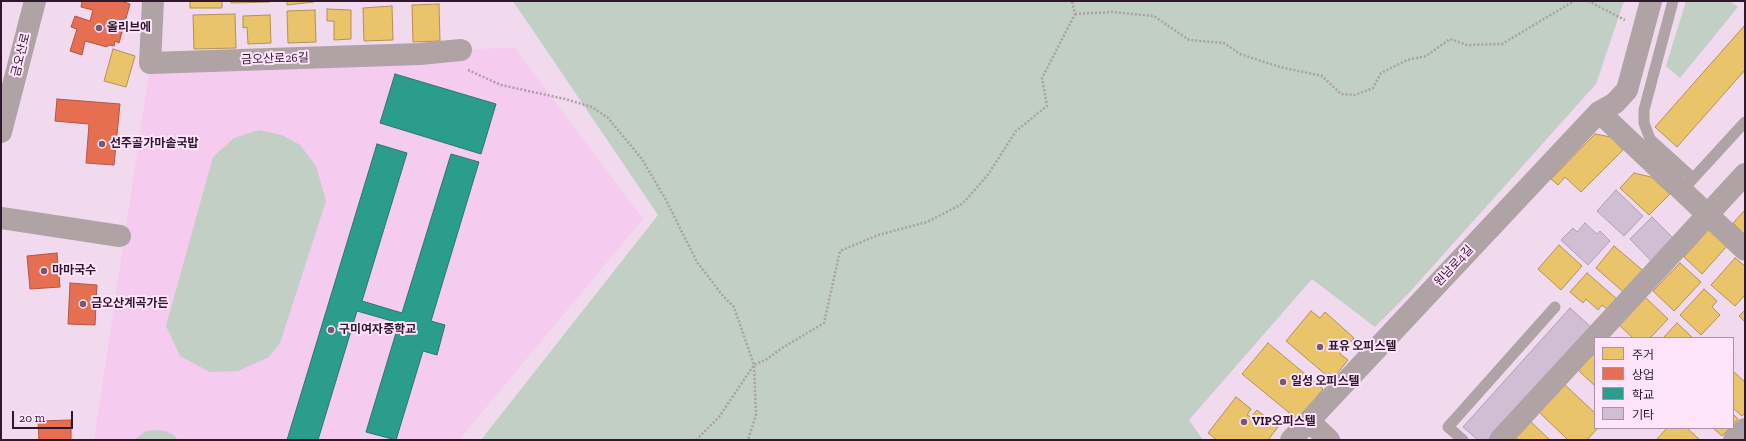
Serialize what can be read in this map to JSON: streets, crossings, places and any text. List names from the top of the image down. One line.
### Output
{"streets":{"street":["금오산로","금오산로26길","원남로4길"]},"places":["올리브에","선주골가마솥국밥","마마국수","금오산계곡가든","구미여자중학교","표유 오피스텔","일성 오피스텔","VIP오피스텔"],"legend":["주거","상업","학교","기타"],"scale_bar":"20 m"}
